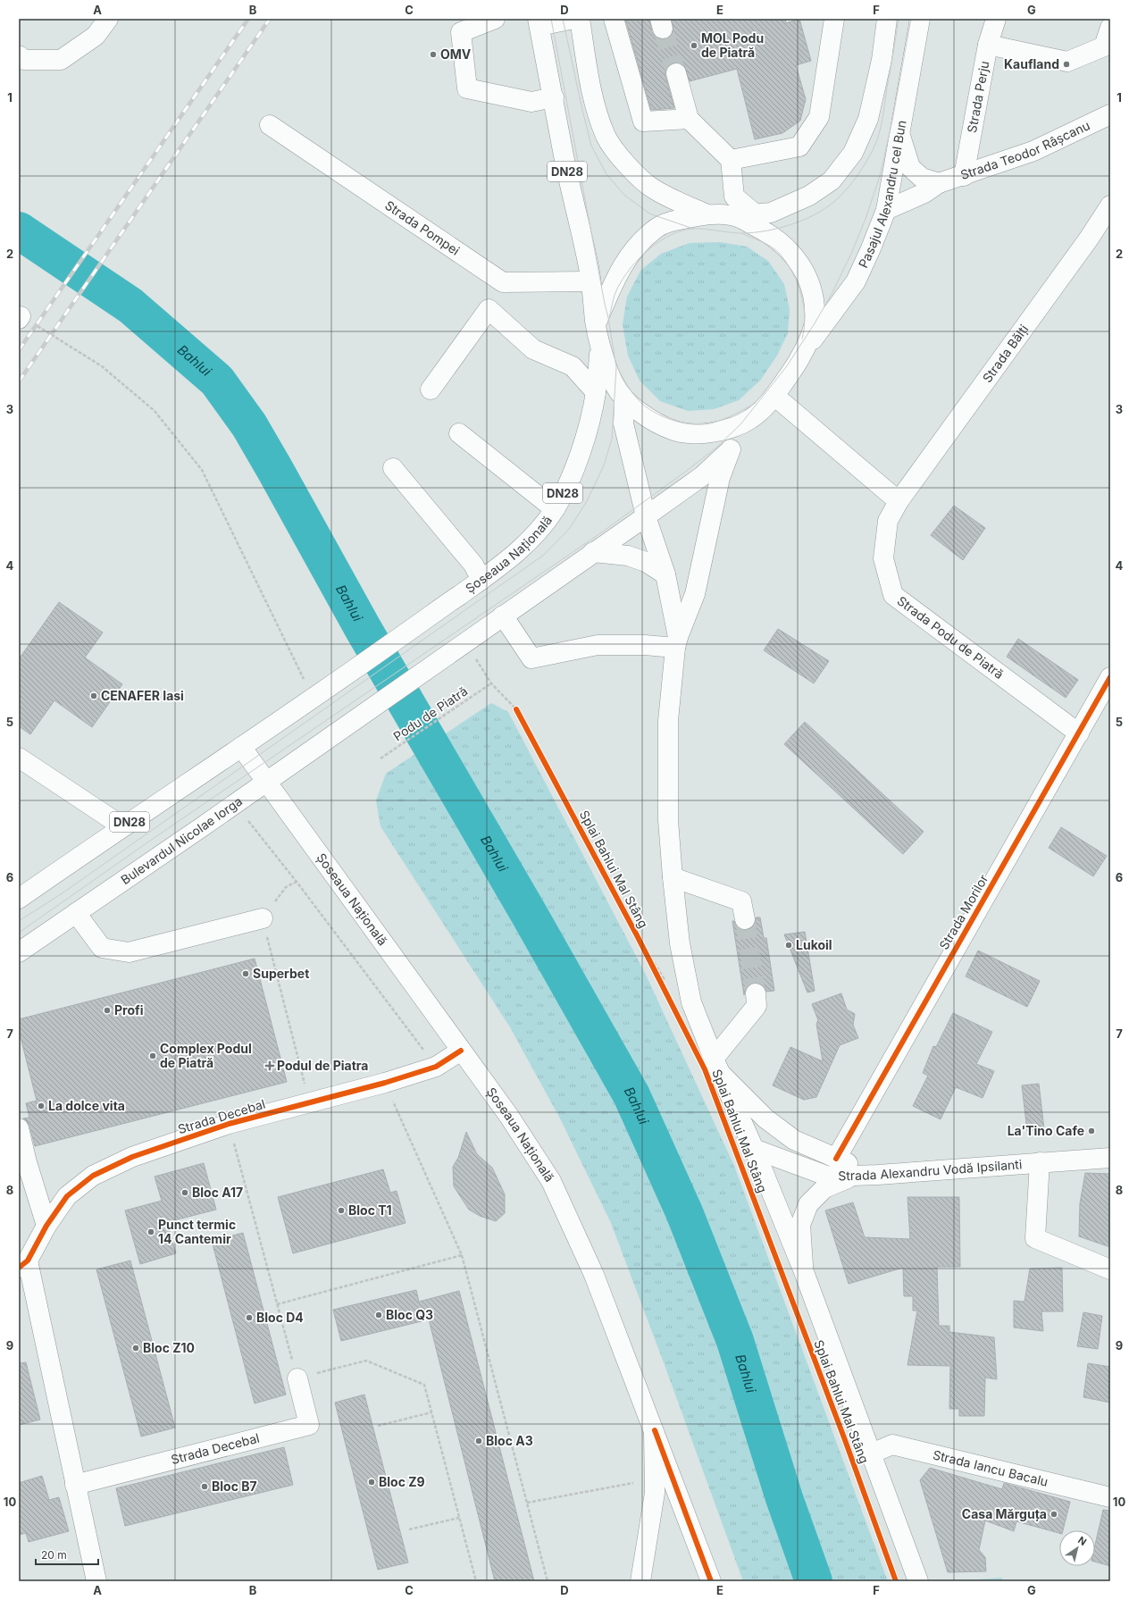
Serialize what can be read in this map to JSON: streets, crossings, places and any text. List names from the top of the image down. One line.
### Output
{"streets":{"main road":["Strada Perju","Strada Teodor Râșcanu","DN28","Pasajul Alexandru cel Bun","Strada Pompei","Strada Bălți","Șoseaua Națională","Strada Podu de Piatră","Bulevardul Nicolae Iorga","Strada Morilor","Strada Decebal","Strada Alexandru Vodă Ipsilanti","Strada Iancu Bacalu"],"path":["Podu de Piatră"],"cycle path":["Splai Bahlui Mal Stâng"]},"crossings":[["Strada Perju","Strada Teodor Râșcanu"],["Strada Teodor Râșcanu","Pasajul Alexandru cel Bun"],["DN28","Pasajul Alexandru cel Bun"],["DN28","Strada Pompei"],["DN28","Șoseaua Națională"],["DN28","Bulevardul Nicolae Iorga"],["Strada Bălți","Strada Podu de Piatră"],["Șoseaua Națională","Bulevardul Nicolae Iorga"],["Șoseaua Națională","Strada Decebal"],["Strada Podu de Piatră","Strada Morilor"]],"water":["Bahlui"],"places":{"other":["MOL Podu de Piatră","OMV","Kaufland","CENAFER Iasi","Lukoil","Superbet","Profi","Complex Podul de Piatră","La dolce vita","La'Tino Cafe","Bloc A17","Bloc T1","Punct termic 14 Cantemir","Bloc Q3","Bloc D4","Bloc Z10","Bloc A3","Bloc Z9","Bloc B7","Casa Mărguța"],"health":["Podul de Piatra"]},"scale_bar":"20 m","north":"top right","grid":{"columns":["A","B","C","D","E","F","G"],"rows":["1","2","3","4","5","6","7","8","9","10"]}}
